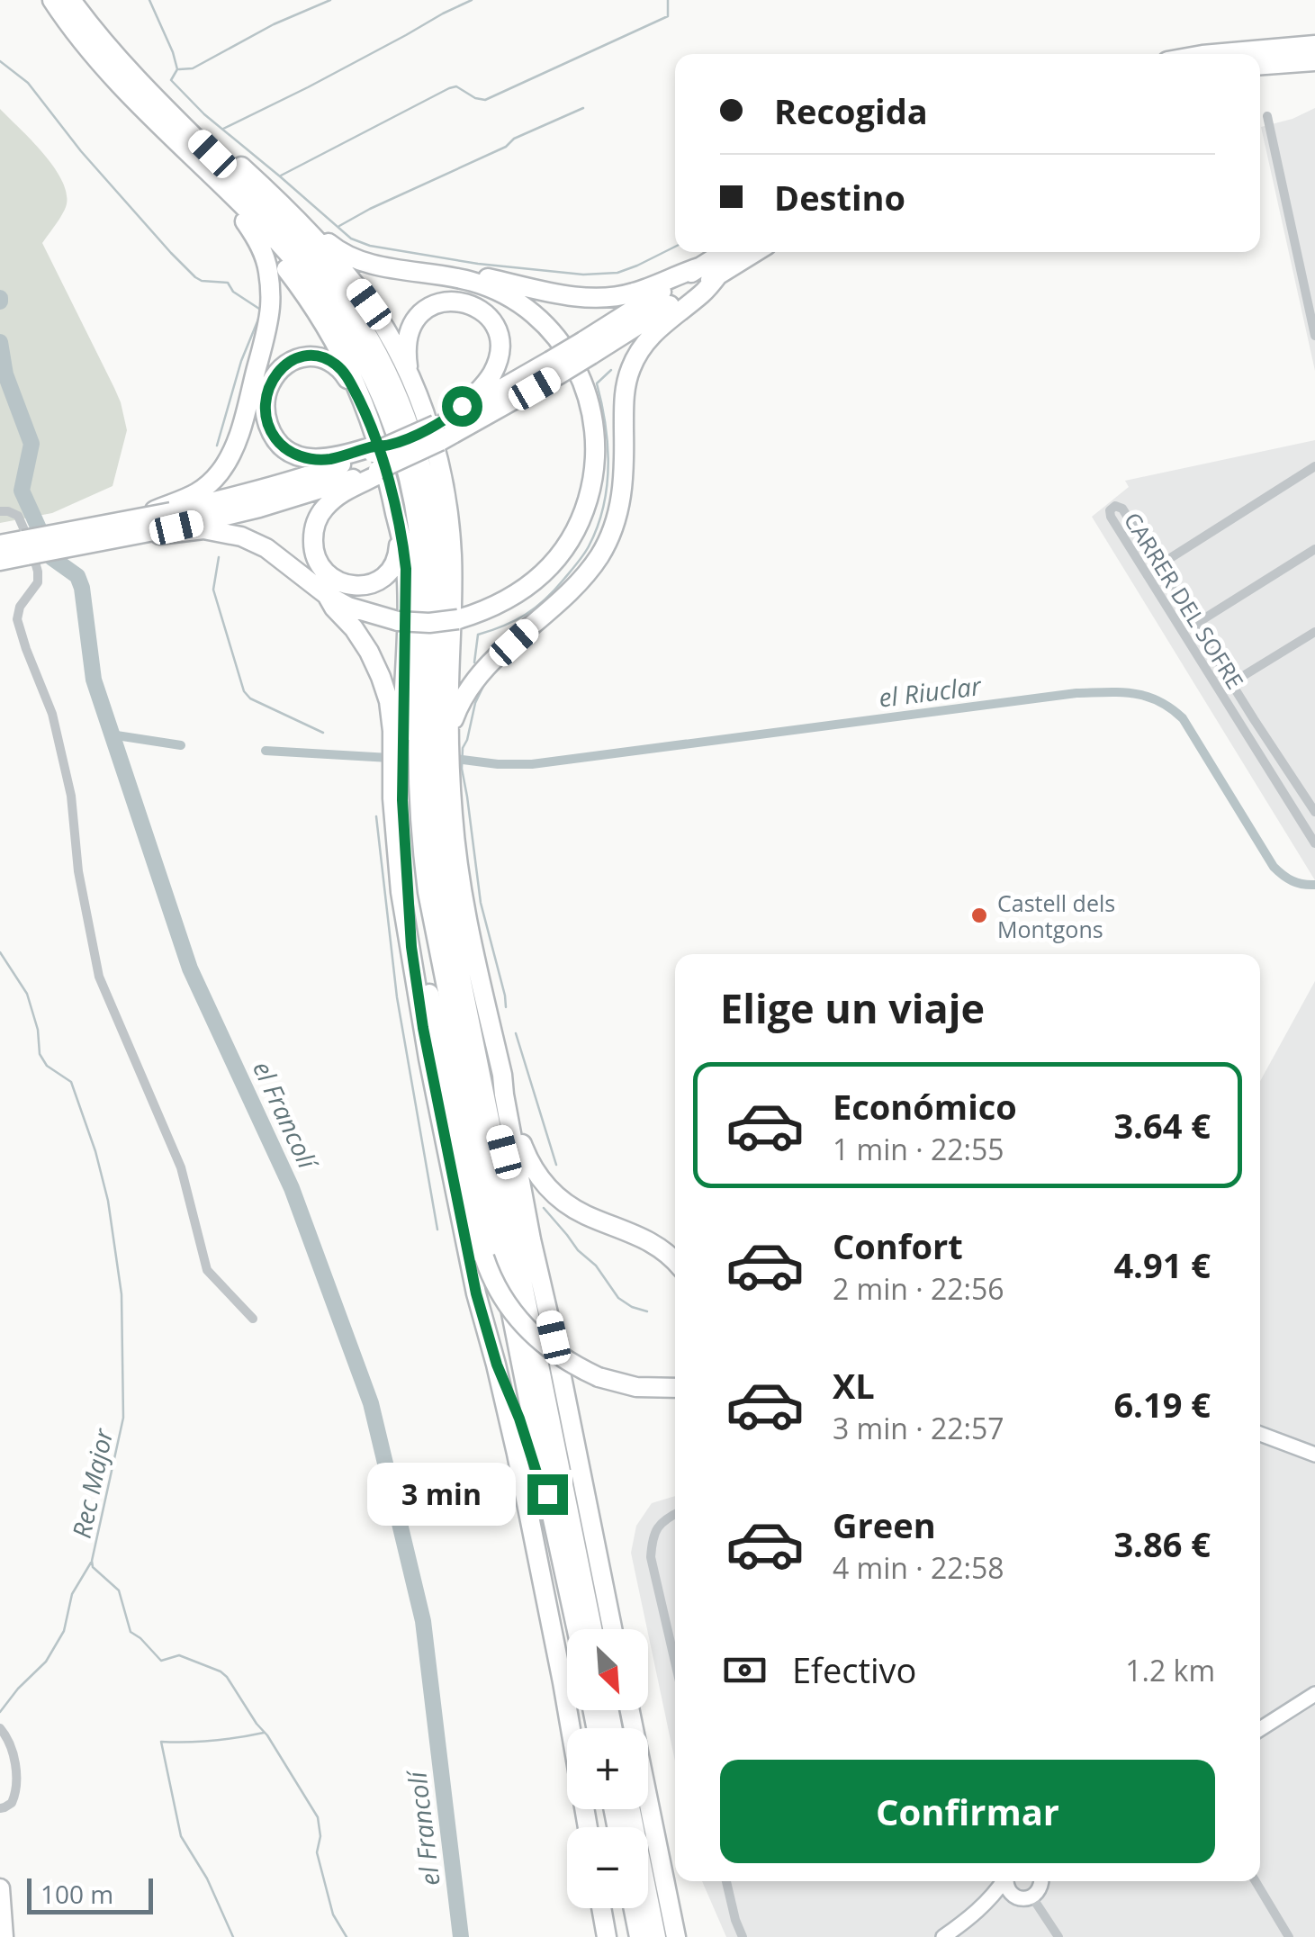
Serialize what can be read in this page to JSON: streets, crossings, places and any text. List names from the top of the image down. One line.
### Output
{"streets":{"street":["CARRER DEL SOFRE"]},"water":["el Riuclar","el Francolí","Rec Major"],"places":["Castell dels Montgons"],"scale_bar":"100 m","north":"bottom right","page":{"banner":["Recogida","Destino"],"heading":"Elige un viaje","list":[{"name":"Económico","note":"1 min · 22:55","value":"3.64 €"},{"name":"Confort","note":"2 min · 22:56","value":"4.91 €"},{"name":"XL","note":"3 min · 22:57","value":"6.19 €"},{"name":"Green","note":"4 min · 22:58","value":"3.86 €"}],"bubble":"3 min","pay":["Efectivo","1.2 km"],"map_buttons":["+","−"],"buttons":"Confirmar","scale":"100 m"}}
